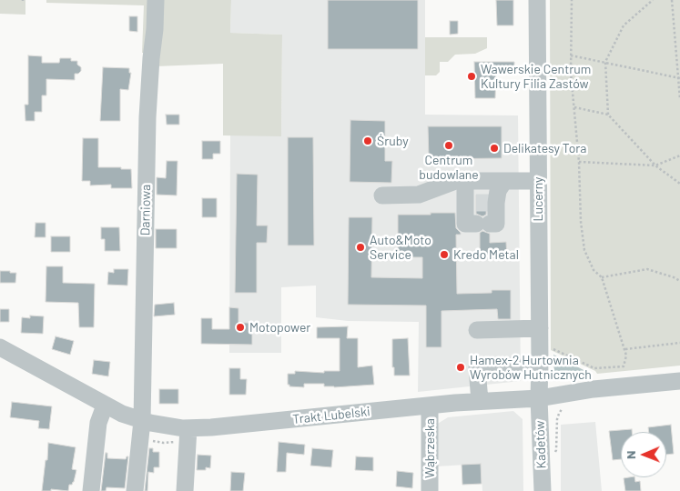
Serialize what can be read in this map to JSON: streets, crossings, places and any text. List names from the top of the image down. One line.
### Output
{"streets":{"street":["Lucerny","Darniowa","Trakt Lubelski","Kadetów","Wąbrzeska"]},"crossings":[["Lucerny","Trakt Lubelski"],["Lucerny","Kadetów"],["Darniowa","Trakt Lubelski"],["Trakt Lubelski","Kadetów"],["Trakt Lubelski","Wąbrzeska"]],"places":["Wawerskie Centrum Kultury Filia Zastów","Śruby","Centrum budowlane","Delikatesy Tora","Auto&Moto Service","Kredo Metal","Motopower","Hamex-2 Hurtownia Wyrobów Hutnicznych"],"north":"left"}
